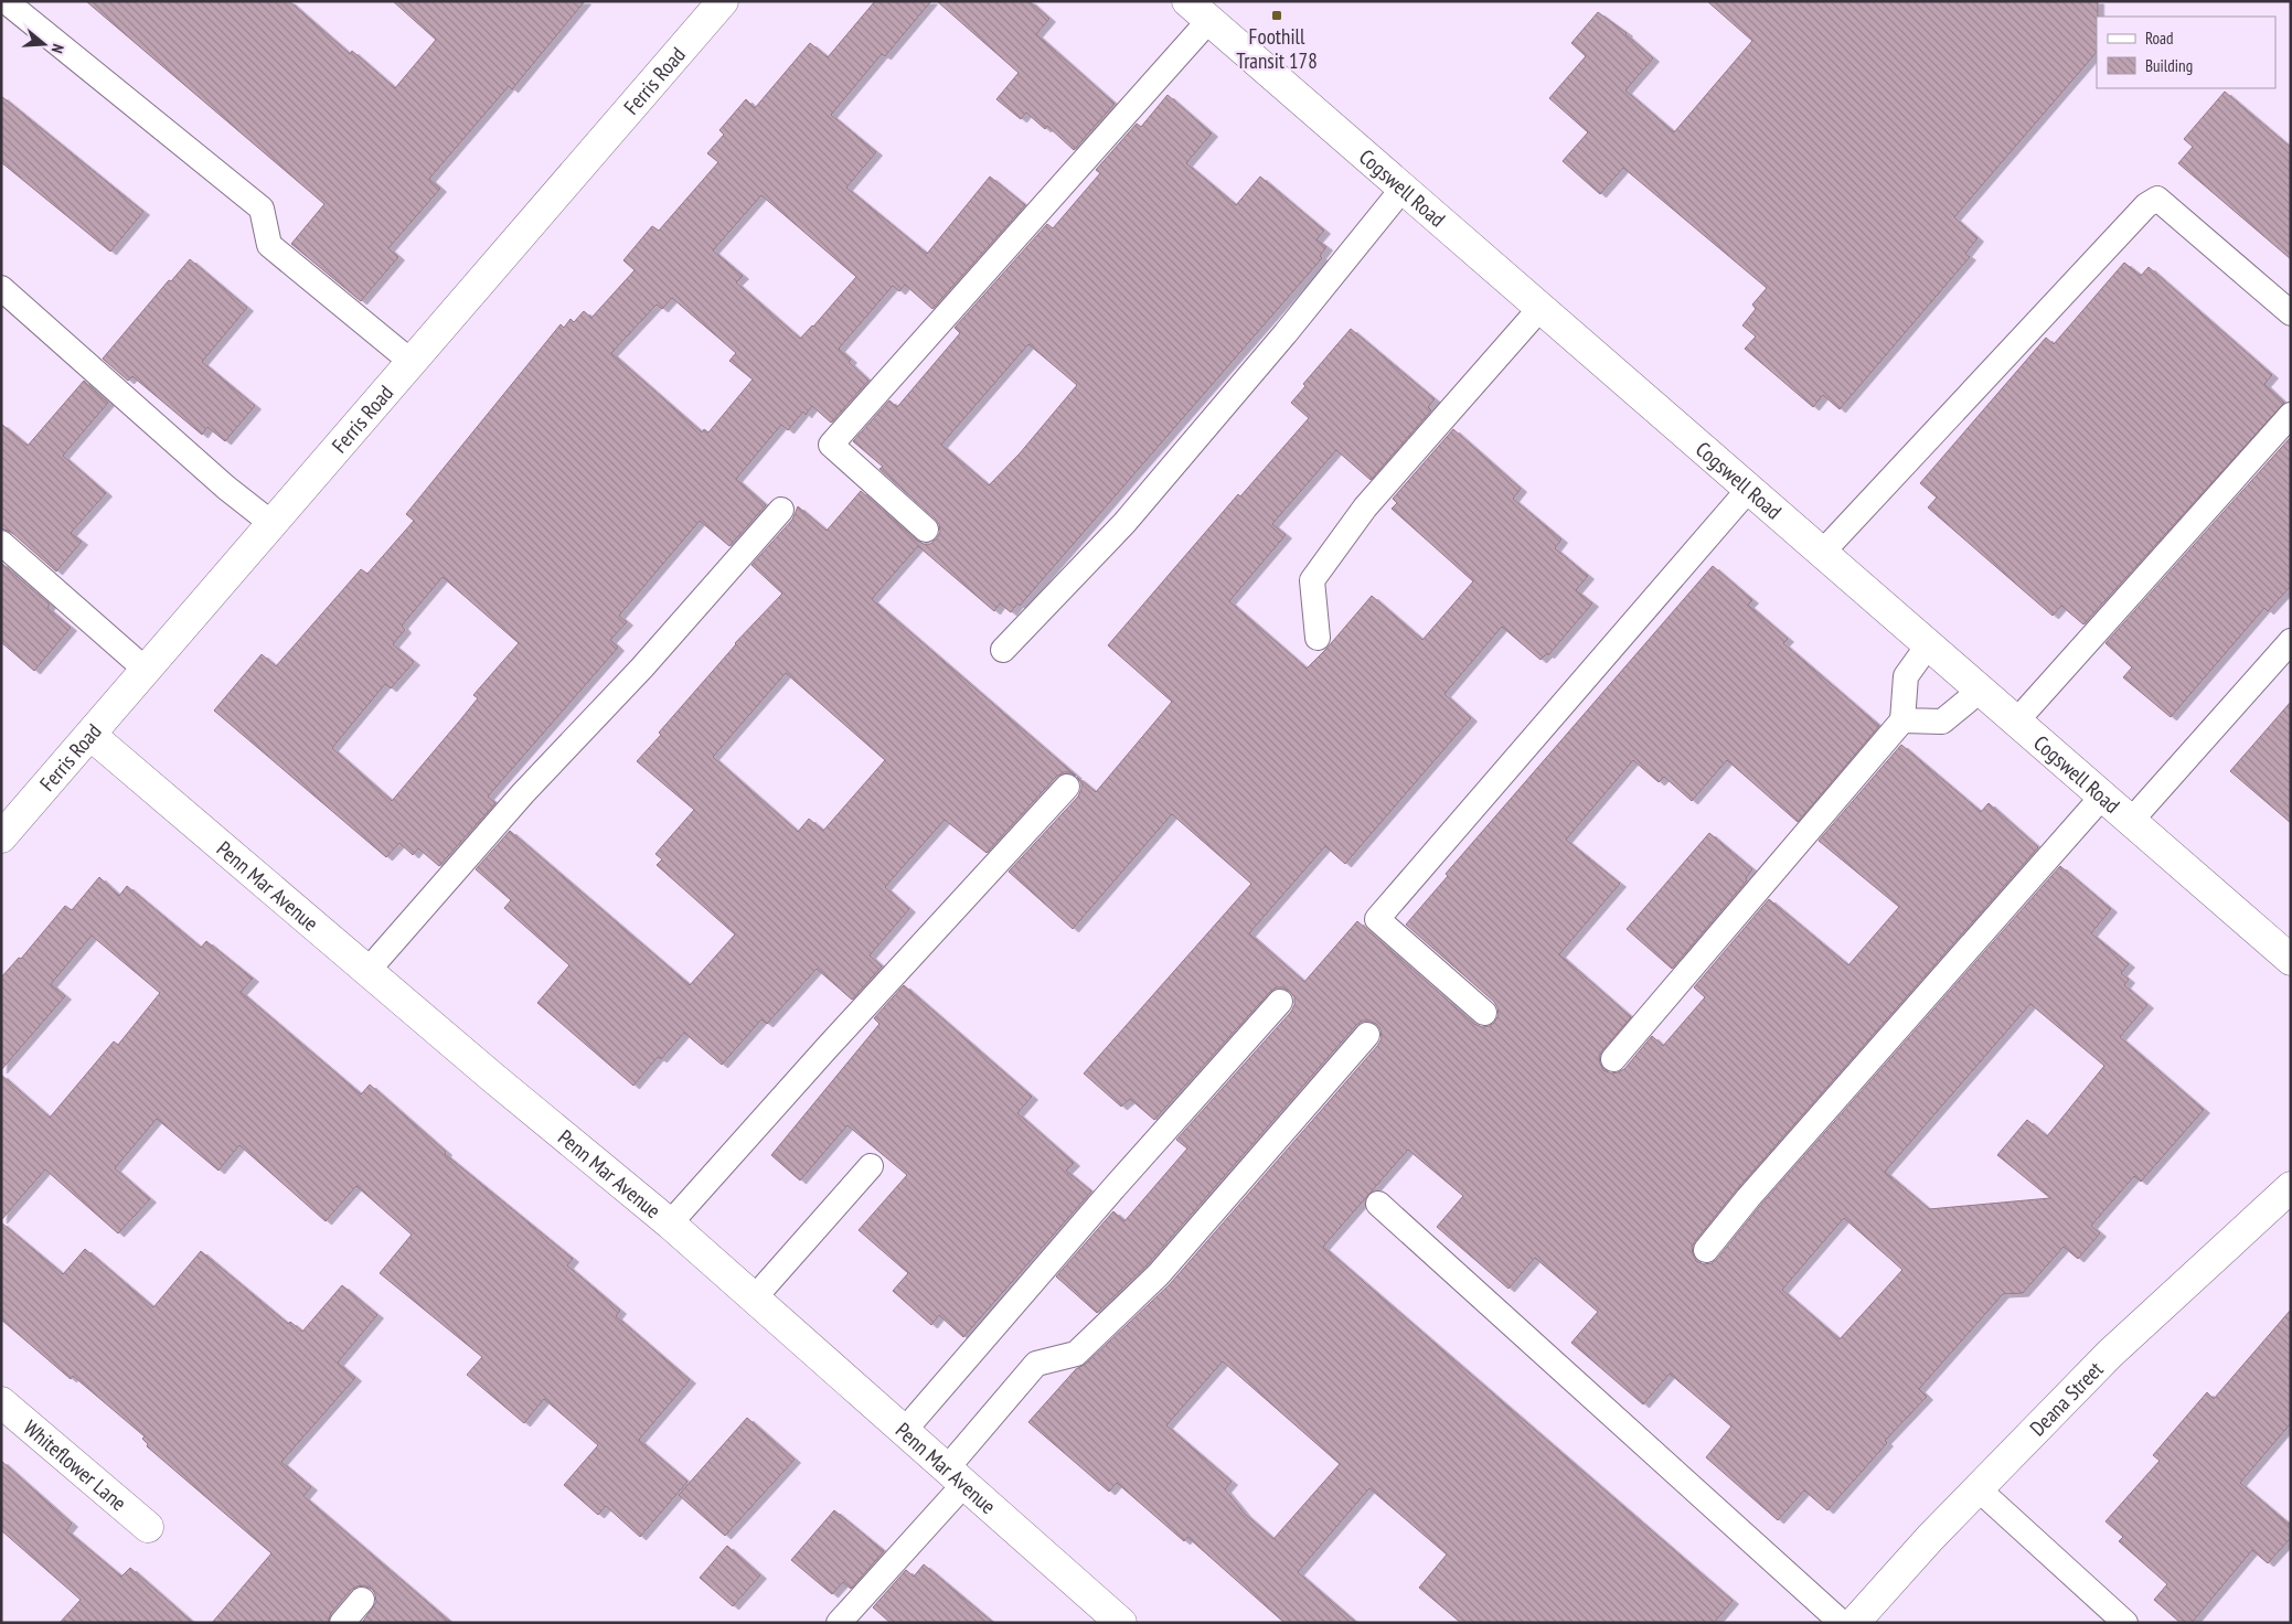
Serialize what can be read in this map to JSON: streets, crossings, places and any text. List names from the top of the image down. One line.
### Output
{"streets":{"street":["Ferris Road","Cogswell Road","Penn Mar Avenue","Deana Street","Whiteflower Lane"]},"crossings":[["Ferris Road","Penn Mar Avenue"]],"places":{"transit":["Foothill Transit 178"]},"legend":["Road","Building"],"north":"right"}
